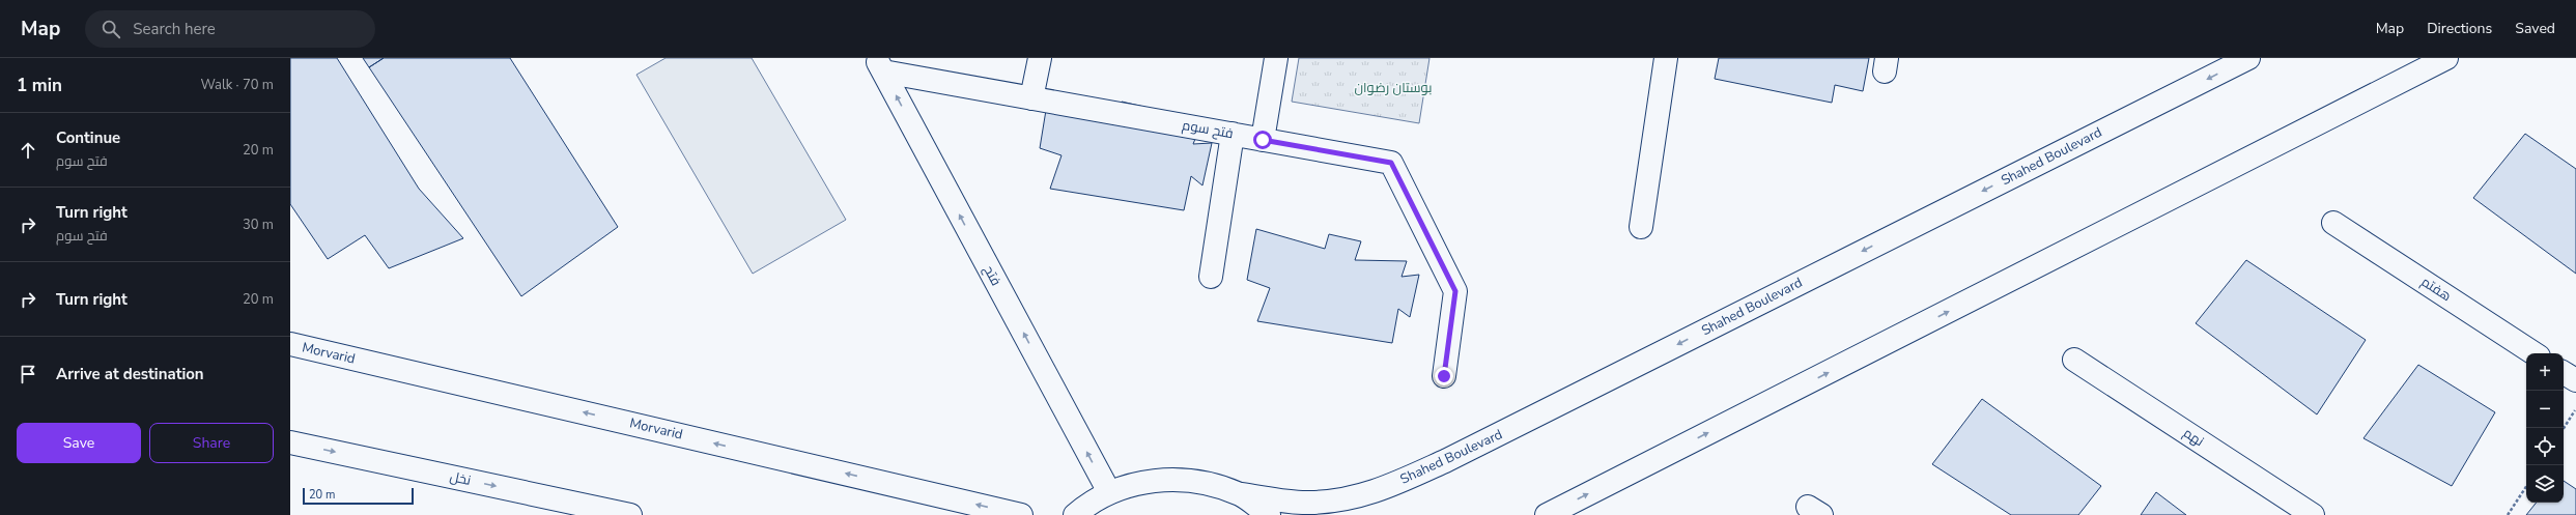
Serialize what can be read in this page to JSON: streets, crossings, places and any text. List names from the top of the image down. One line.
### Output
{"streets":{"main road":["فتح سوم","Shahed Boulevard","فتح","هفتم","Morvarid","نهم","نخل"]},"crossings":[["فتح سوم","فتح"]],"one_way":["فتح","Morvarid","نخل"],"parks":["بوستان رضوان"],"scale_bar":"20 m","page":{"header":"Map","search":"Search here","nav":["Map","Directions","Saved"],"heading":["1 min","Walk · 70 m"],"list":[["Continue","فتح سوم","20 m"],["Turn right","فتح سوم","30 m"],["Turn right","20 m"],"Arrive at destination"],"map_buttons":["+","−"],"buttons":["Save","Share"],"scale":"20 m"}}
